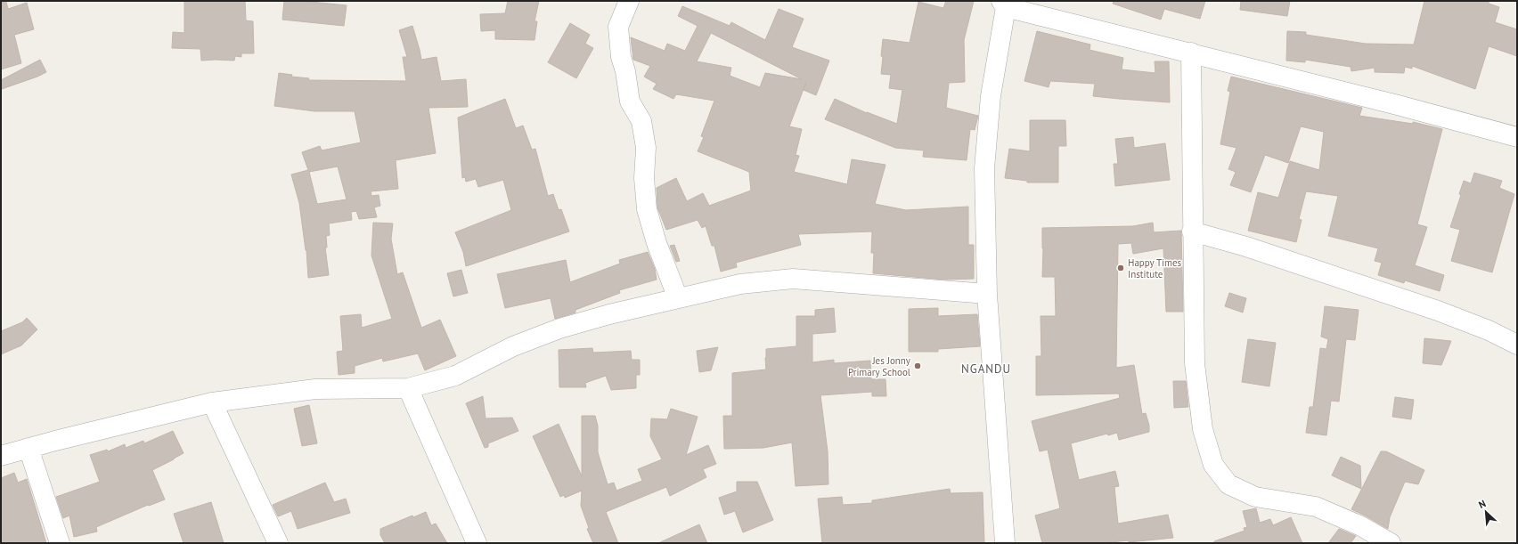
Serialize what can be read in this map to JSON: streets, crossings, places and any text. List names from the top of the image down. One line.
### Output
{"districts":["NGANDU"],"places":["Happy Times Institute","Jes Jonny Primary School"],"north":"top left"}
